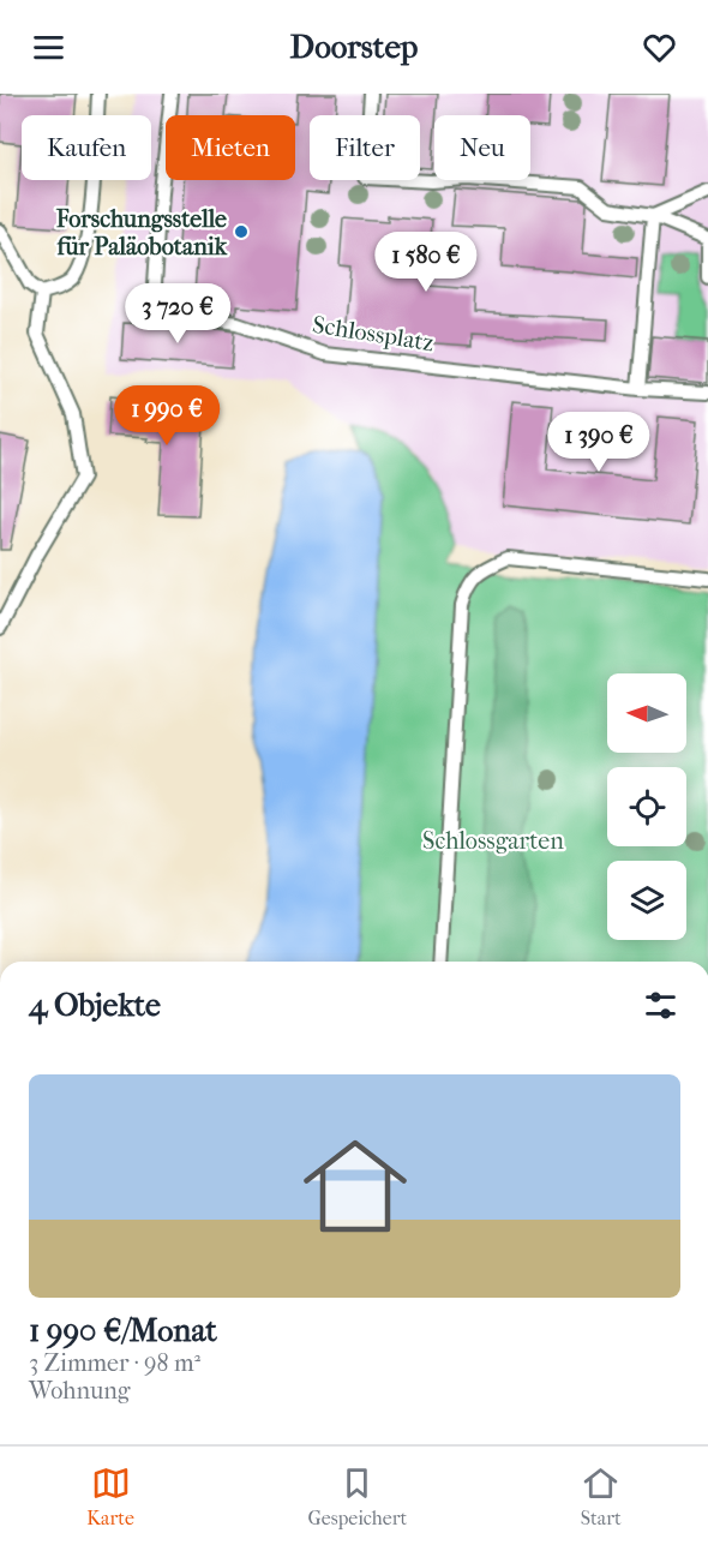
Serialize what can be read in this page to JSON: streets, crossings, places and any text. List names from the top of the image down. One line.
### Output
{"streets":{"lane":["Schlossplatz"]},"parks":["Schlossgarten"],"places":["Forschungsstelle für Paläobotanik"],"north":"left","page":{"header":"Doorstep","chip":["Kaufen","Mieten","Filter","Neu"],"price":["1 580 €","3 720 €","1 990 €","1 390 €"],"heading":"4 Objekte","list":[{"name":"1 990 €/Monat","note":"3 Zimmer · 98 m² · Wohnung"}],"tabs":["Karte","Gespeichert","Start"]}}
